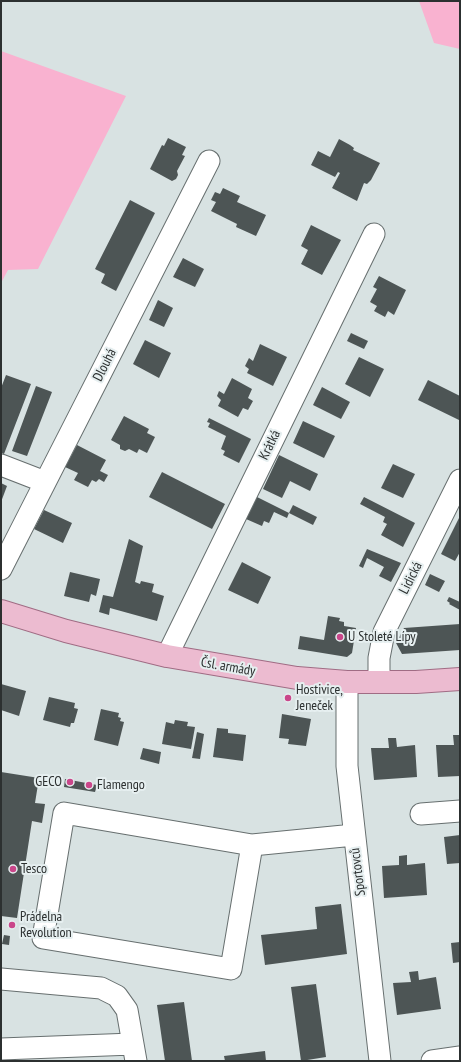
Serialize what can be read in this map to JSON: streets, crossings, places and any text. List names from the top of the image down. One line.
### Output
{"streets":{"main road":["Čsl. armády"],"street":["Dlouhá","Krátká","Lidická","Sportovců"]},"crossings":[["Krátká","Čsl. armády"],["Lidická","Čsl. armády"],["Čsl. armády","Sportovců"]],"places":["U Stoleté Lípy","Hostivice, Jeneček","GECO","Flamengo","Tesco","Prádelna Revolution"]}
